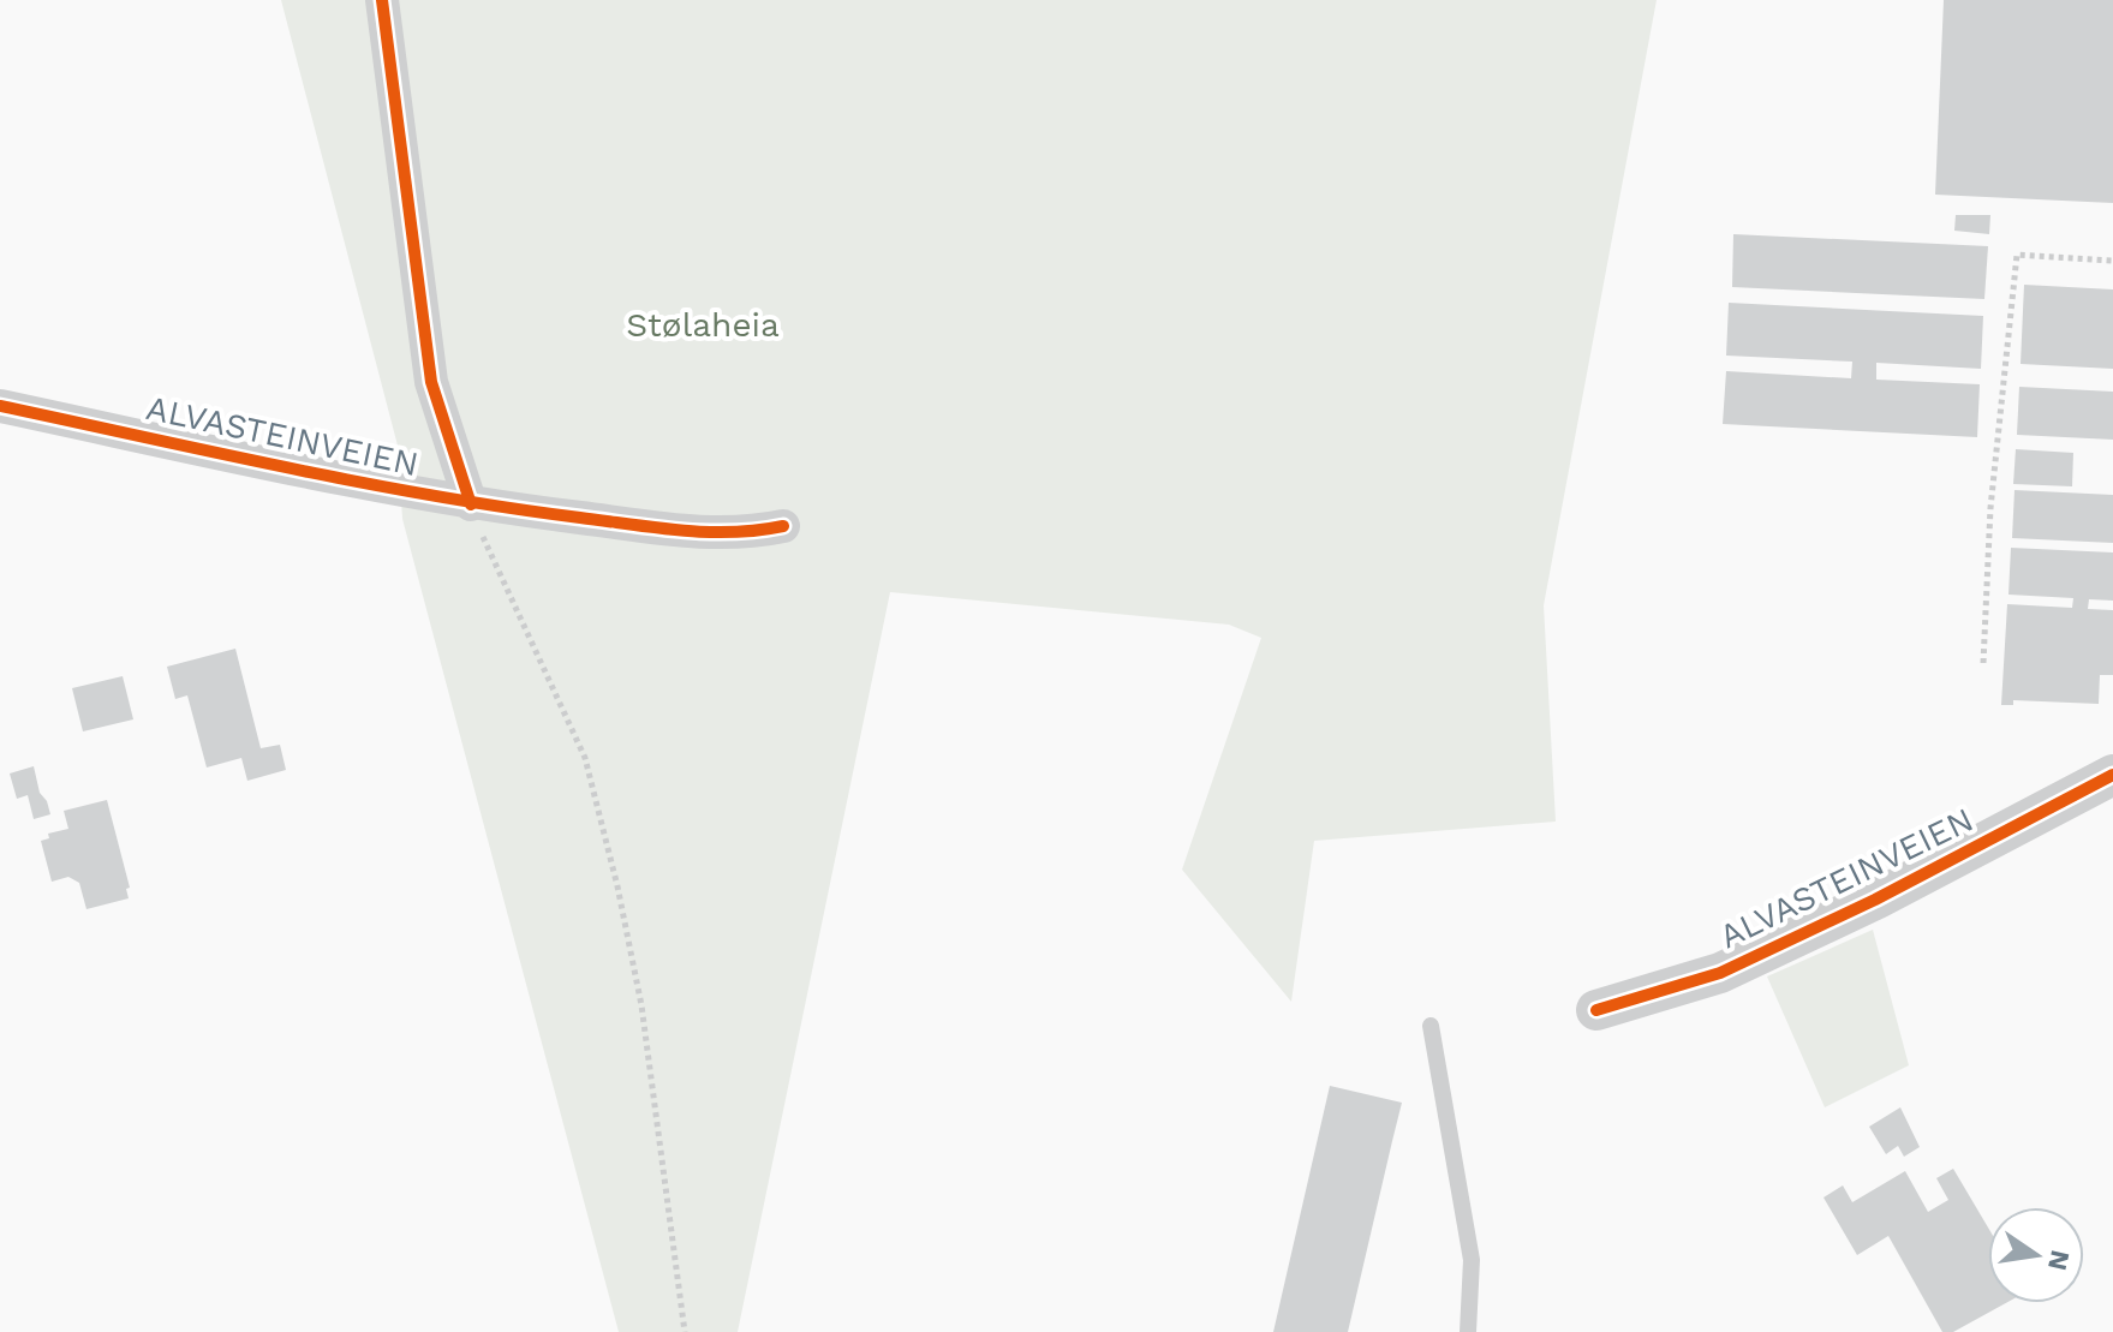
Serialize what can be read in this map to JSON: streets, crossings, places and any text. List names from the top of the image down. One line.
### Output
{"streets":{"street":["ALVASTEINVEIEN"]},"parks":["Stølaheia"],"north":"right"}
